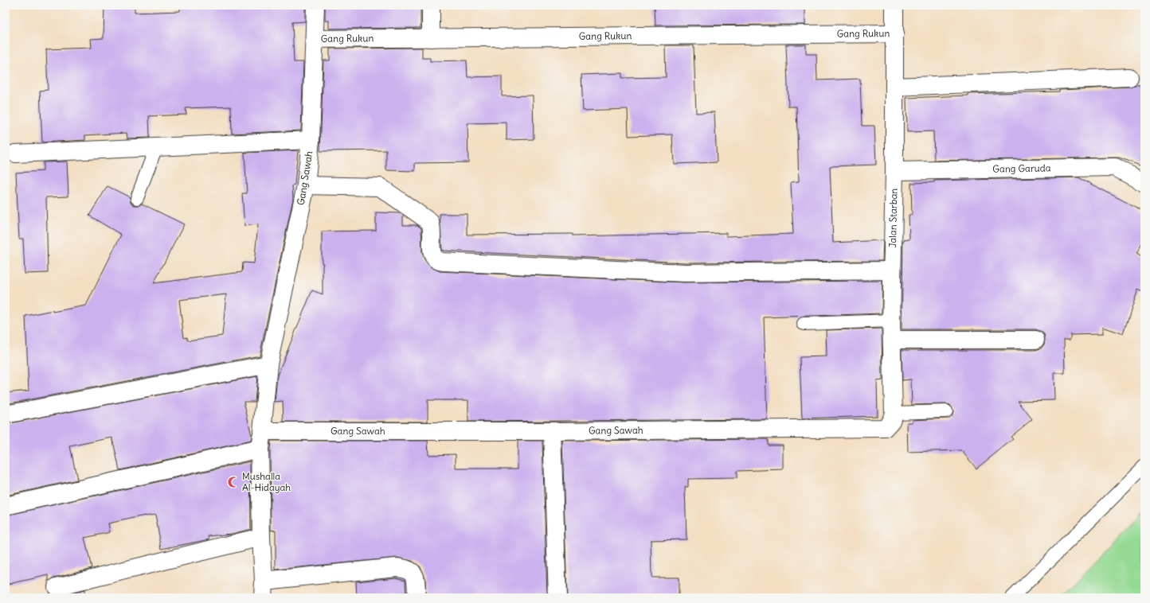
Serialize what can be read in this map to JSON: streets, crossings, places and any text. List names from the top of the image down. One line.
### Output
{"streets":{"street":["Gang Rukun","Gang Garuda","Gang Sawah","Jalan Starban"]},"crossings":[["Gang Rukun","Gang Sawah"],["Gang Rukun","Jalan Starban"],["Gang Garuda","Jalan Starban"],["Gang Sawah","Jalan Starban"]],"places":{"mosque":["Mushalla Al-Hidayah"]}}
